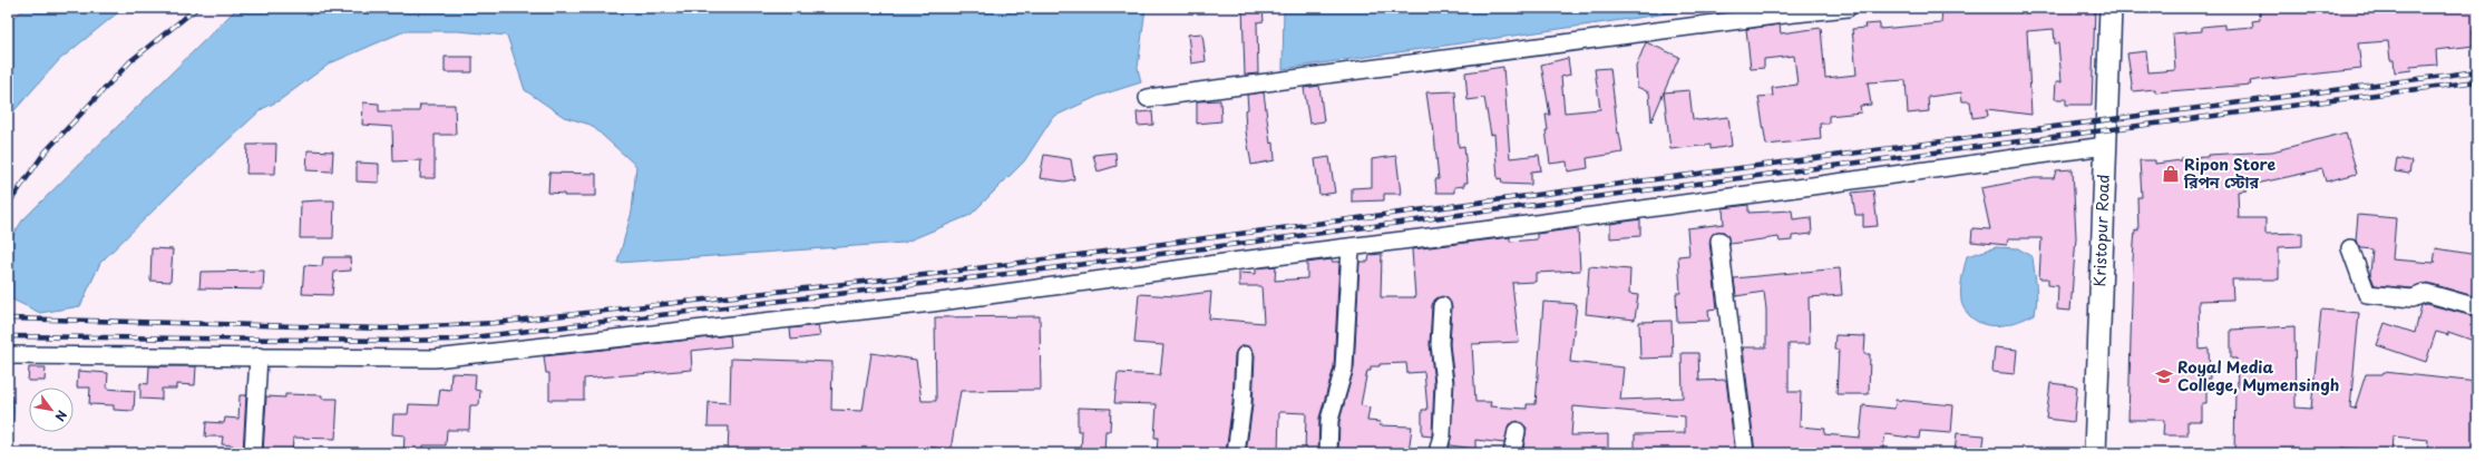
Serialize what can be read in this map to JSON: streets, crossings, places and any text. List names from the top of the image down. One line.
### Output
{"streets":{"main road":["Kristopur Road"]},"places":{"shop":["Ripon Store রিপন স্টোর"],"school or university":["Royal Media College, Mymensingh"]},"north":"bottom right"}
